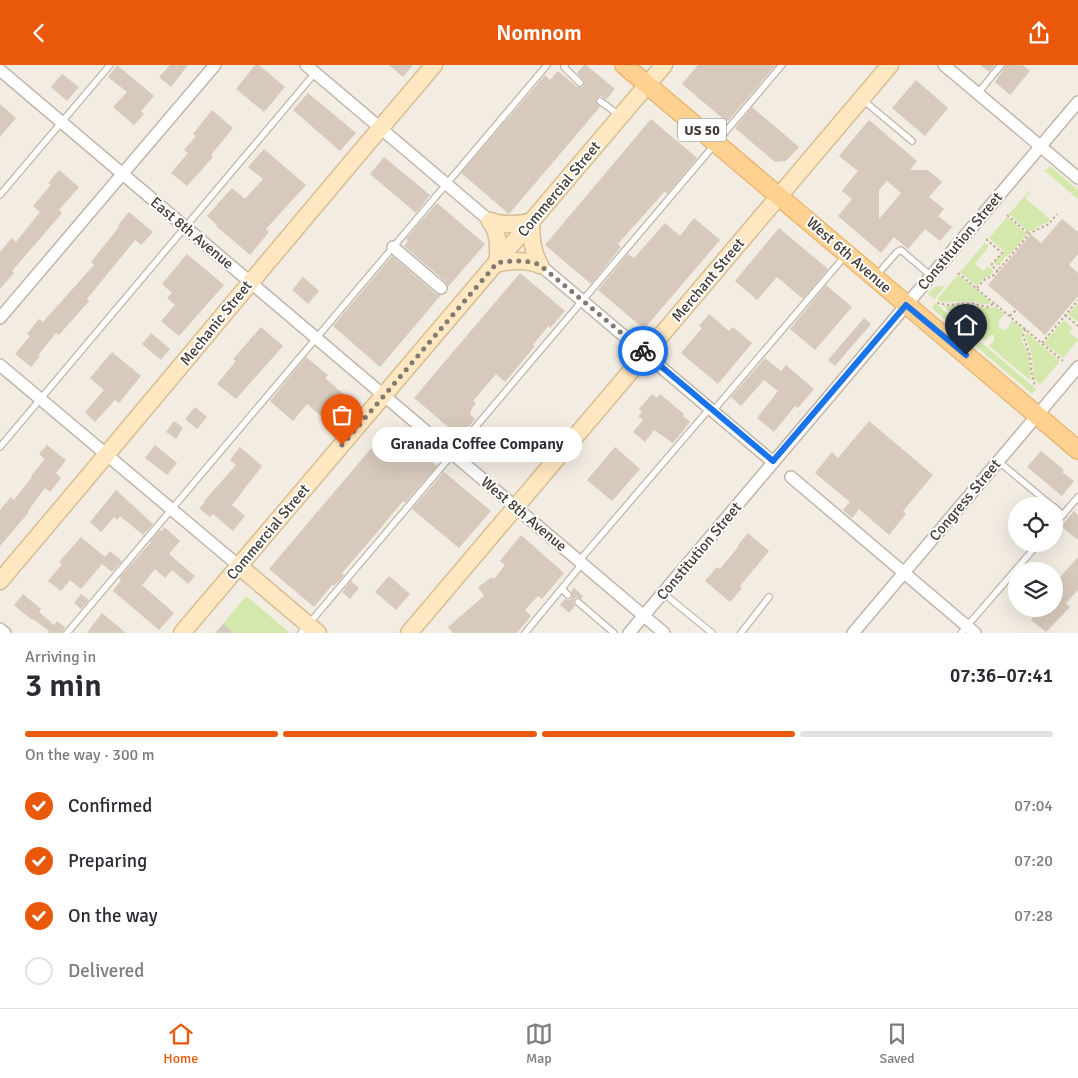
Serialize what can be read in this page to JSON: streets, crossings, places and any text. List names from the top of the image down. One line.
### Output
{"streets":{"main road":["US 50","West 6th Avenue"],"street":["Commercial Street","East 8th Avenue","Constitution Street","Merchant Street","Mechanic Street","Congress Street","West 8th Avenue"]},"crossings":[["US 50","Commercial Street"],["US 50","West 6th Avenue"],["US 50","Merchant Street"],["Commercial Street","East 8th Avenue"],["Commercial Street","West 8th Avenue"],["East 8th Avenue","Mechanic Street"],["East 8th Avenue","West 8th Avenue"],["Constitution Street","West 6th Avenue"],["Constitution Street","West 8th Avenue"],["West 6th Avenue","Merchant Street"],["West 6th Avenue","Congress Street"],["Merchant Street","West 8th Avenue"]],"places":["Granada Coffee Company"],"page":{"header":"Nomnom","bubble":"Granada Coffee Company","heading":["3 min","Arriving in","07:36–07:41"],"bar":"On the way · 300 m","list":[["Confirmed","07:04"],["Preparing","07:20"],["On the way","07:28"],"Delivered"],"tabs":["Home","Map","Saved"]}}
